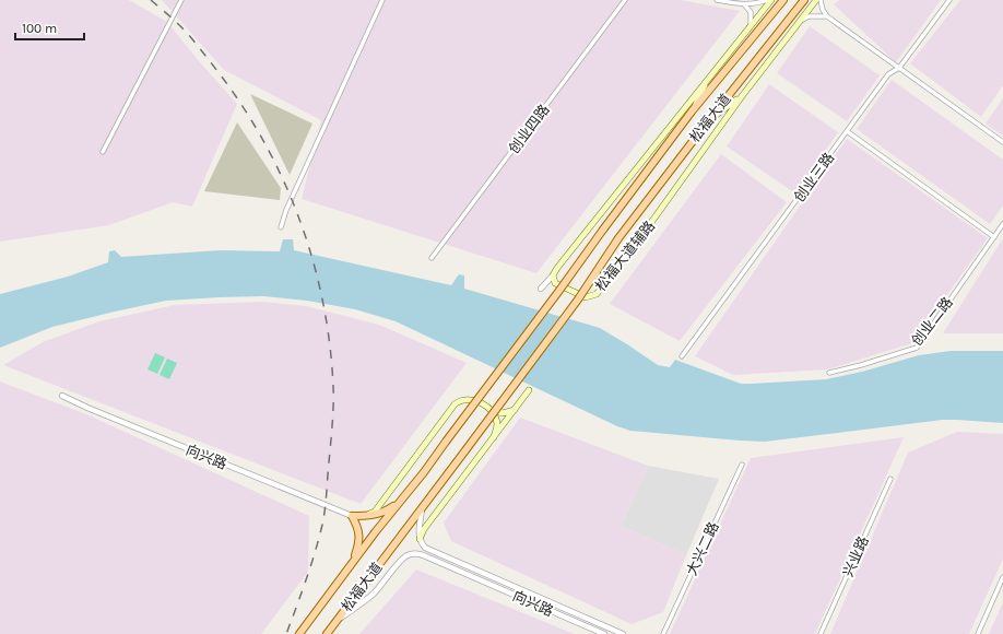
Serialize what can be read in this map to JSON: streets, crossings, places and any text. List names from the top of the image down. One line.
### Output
{"streets":{"main road":["松福大道","松福大道辅路"],"street":["创业四路","创业三路","创业二路","向兴路","大兴二路","兴业路"]},"crossings":[["松福大道","向兴路"]],"scale_bar":"100 m"}
